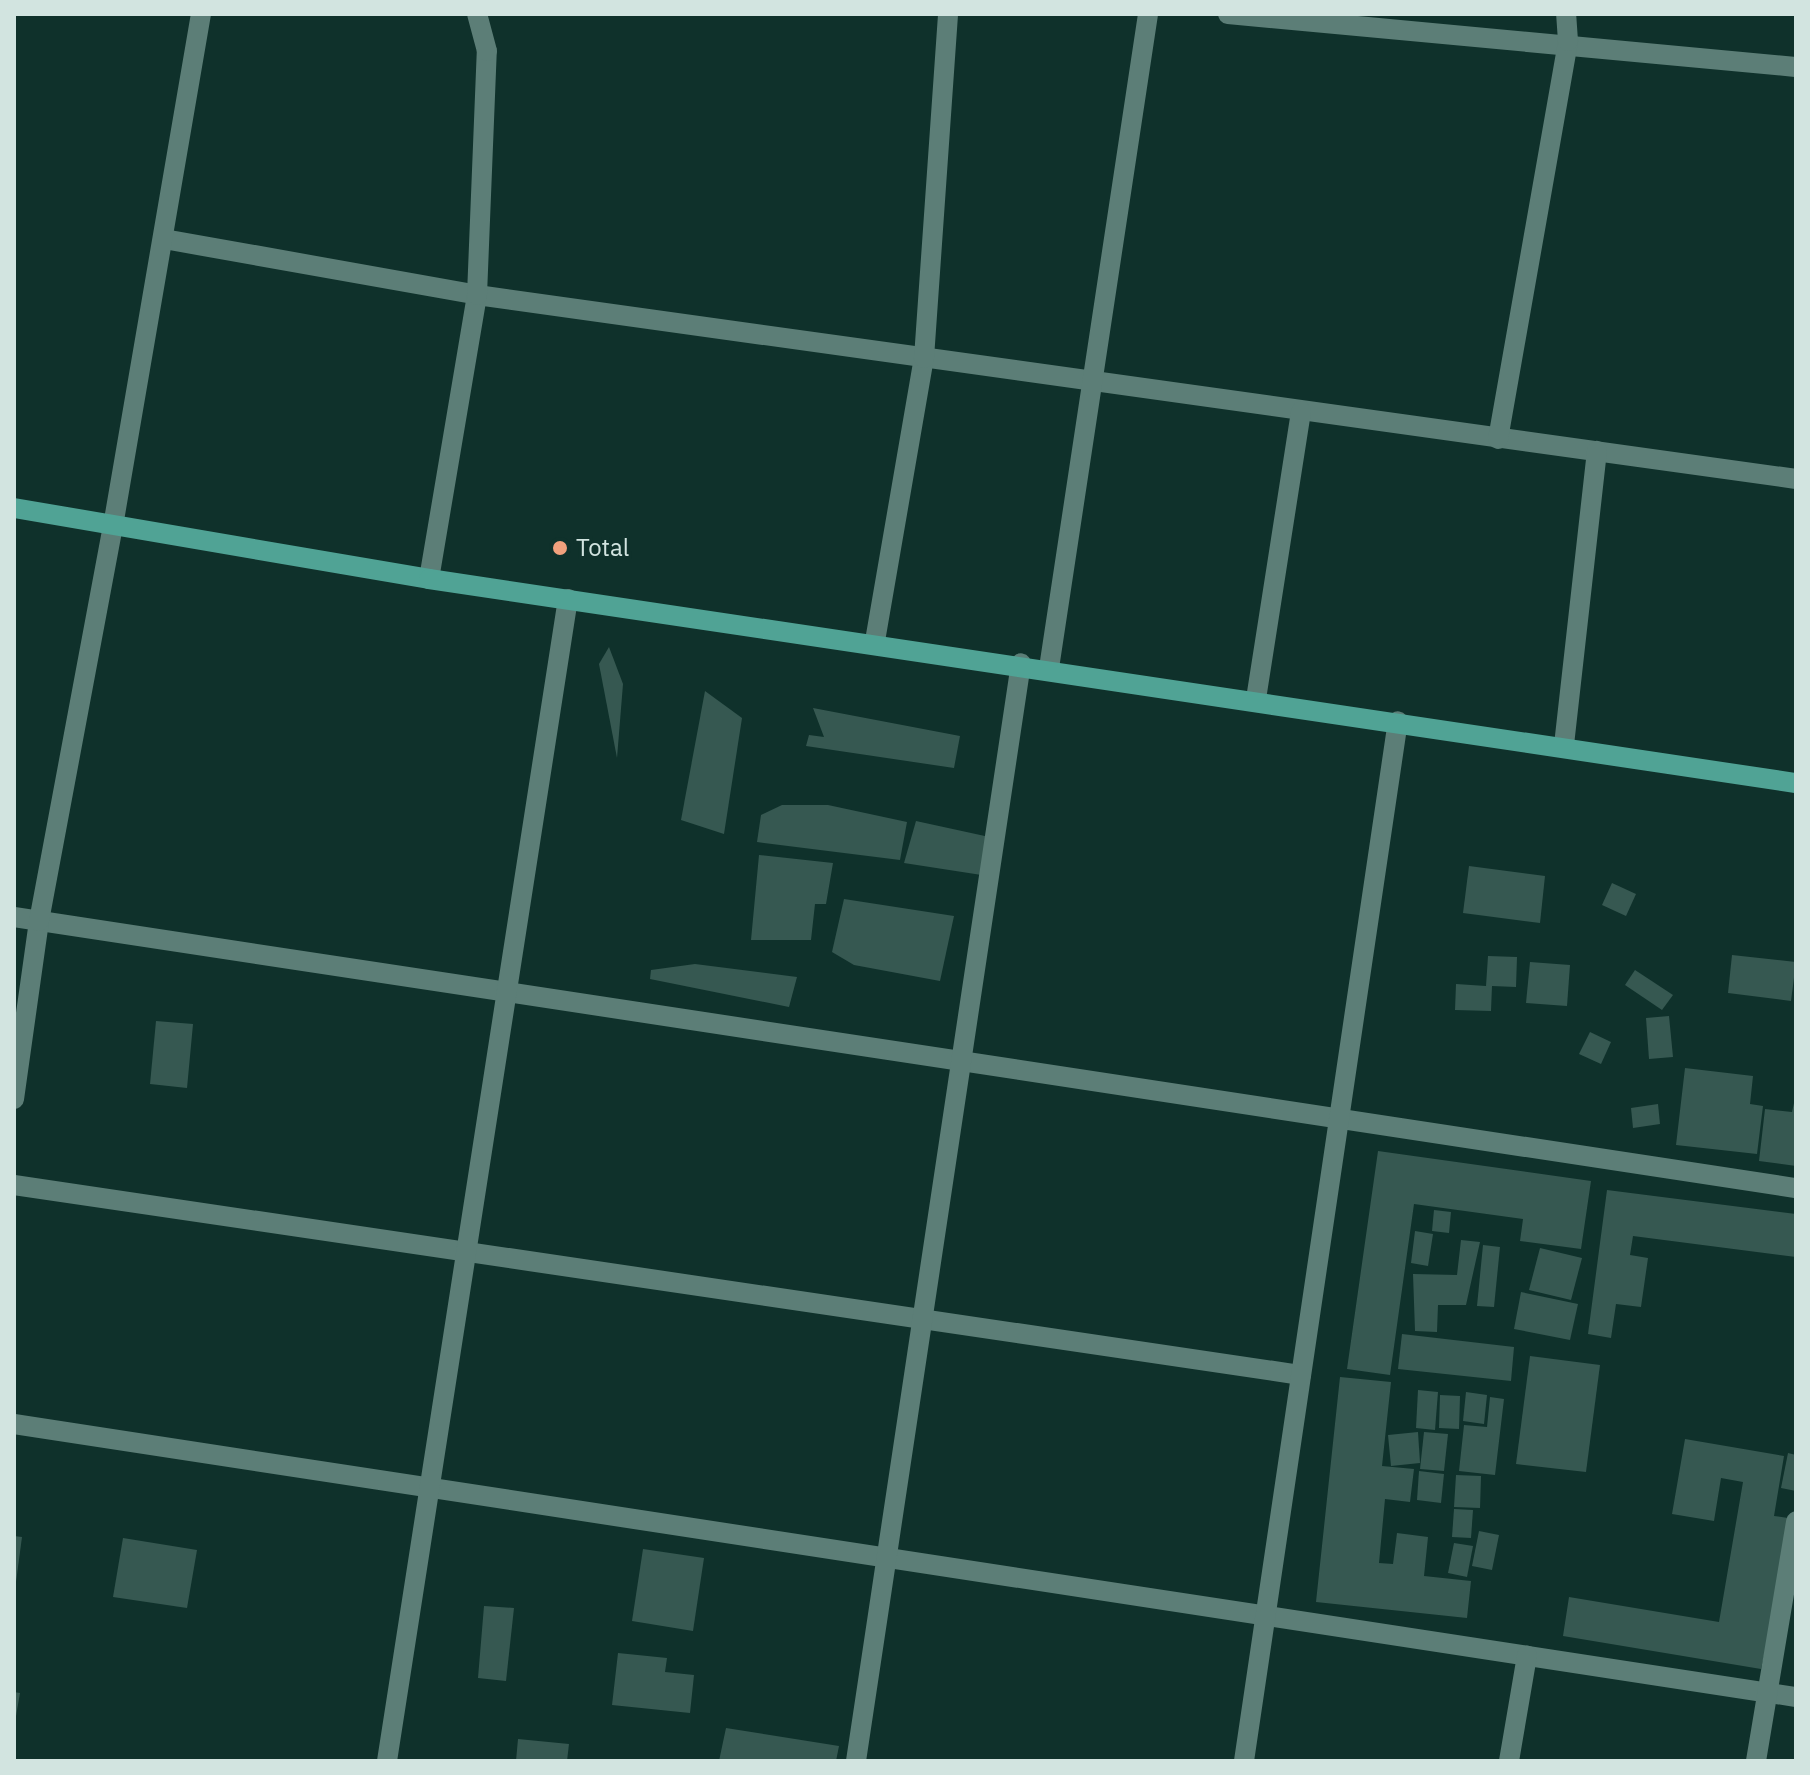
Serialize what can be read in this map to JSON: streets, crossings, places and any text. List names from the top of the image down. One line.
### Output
{"places":["Total"]}
